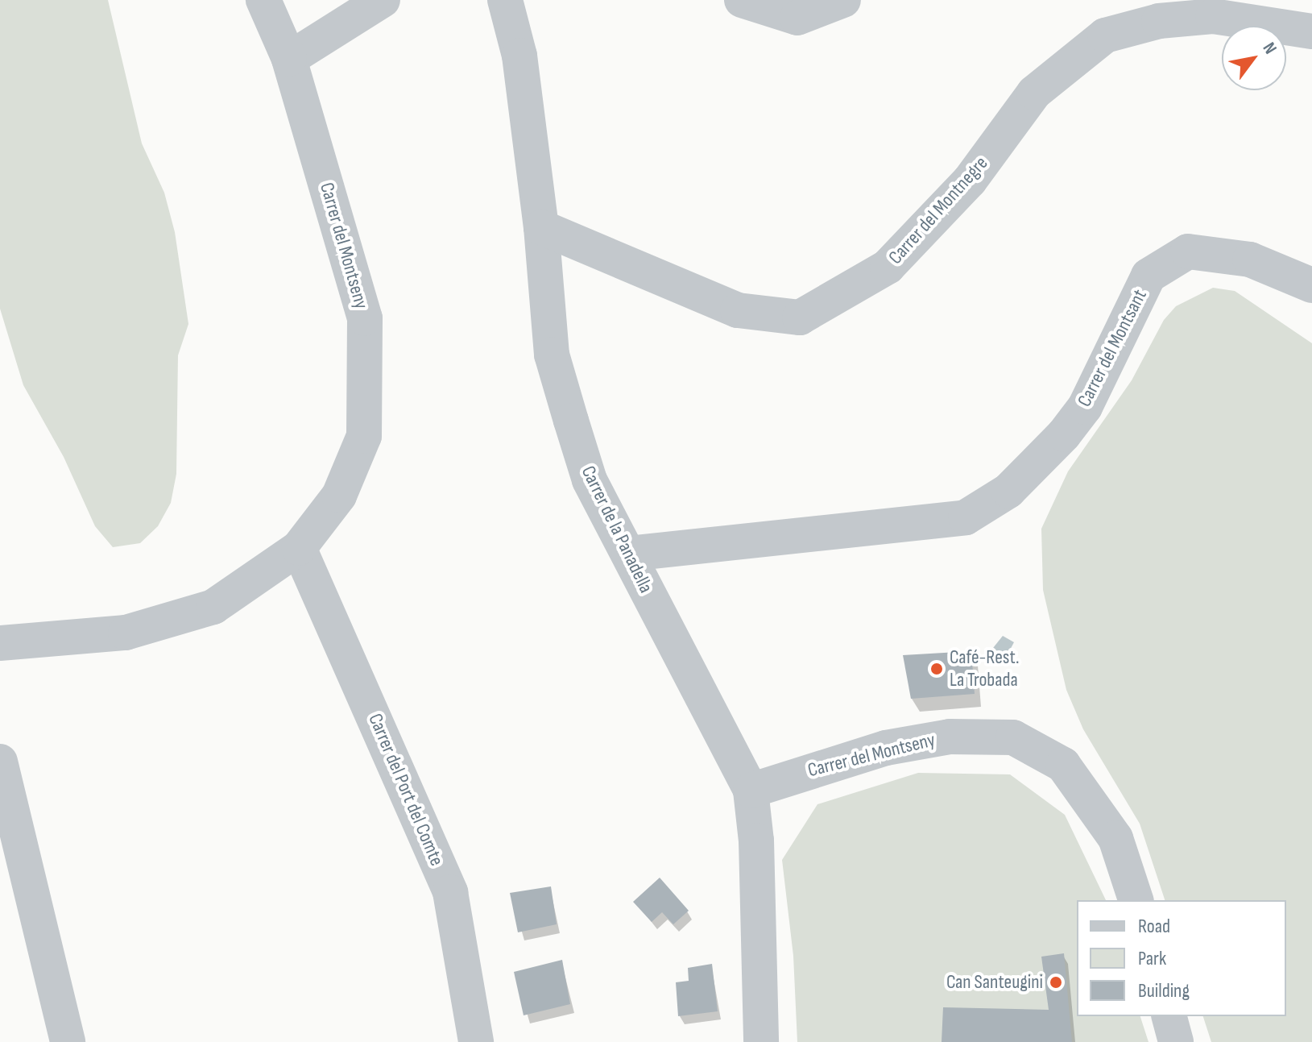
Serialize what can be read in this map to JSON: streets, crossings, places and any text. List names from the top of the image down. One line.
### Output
{"streets":{"street":["Carrer del Montnegre","Carrer del Montseny","Carrer del Montsant","Carrer de la Panadella","Carrer del Port del Comte"]},"crossings":[["Carrer del Montnegre","Carrer de la Panadella"],["Carrer del Montseny","Carrer de la Panadella"],["Carrer del Montseny","Carrer del Port del Comte"],["Carrer del Montsant","Carrer de la Panadella"]],"places":["Café-Rest. La Trobada","Can Santeugini"],"legend":["Road","Park","Building"],"north":"top right"}
